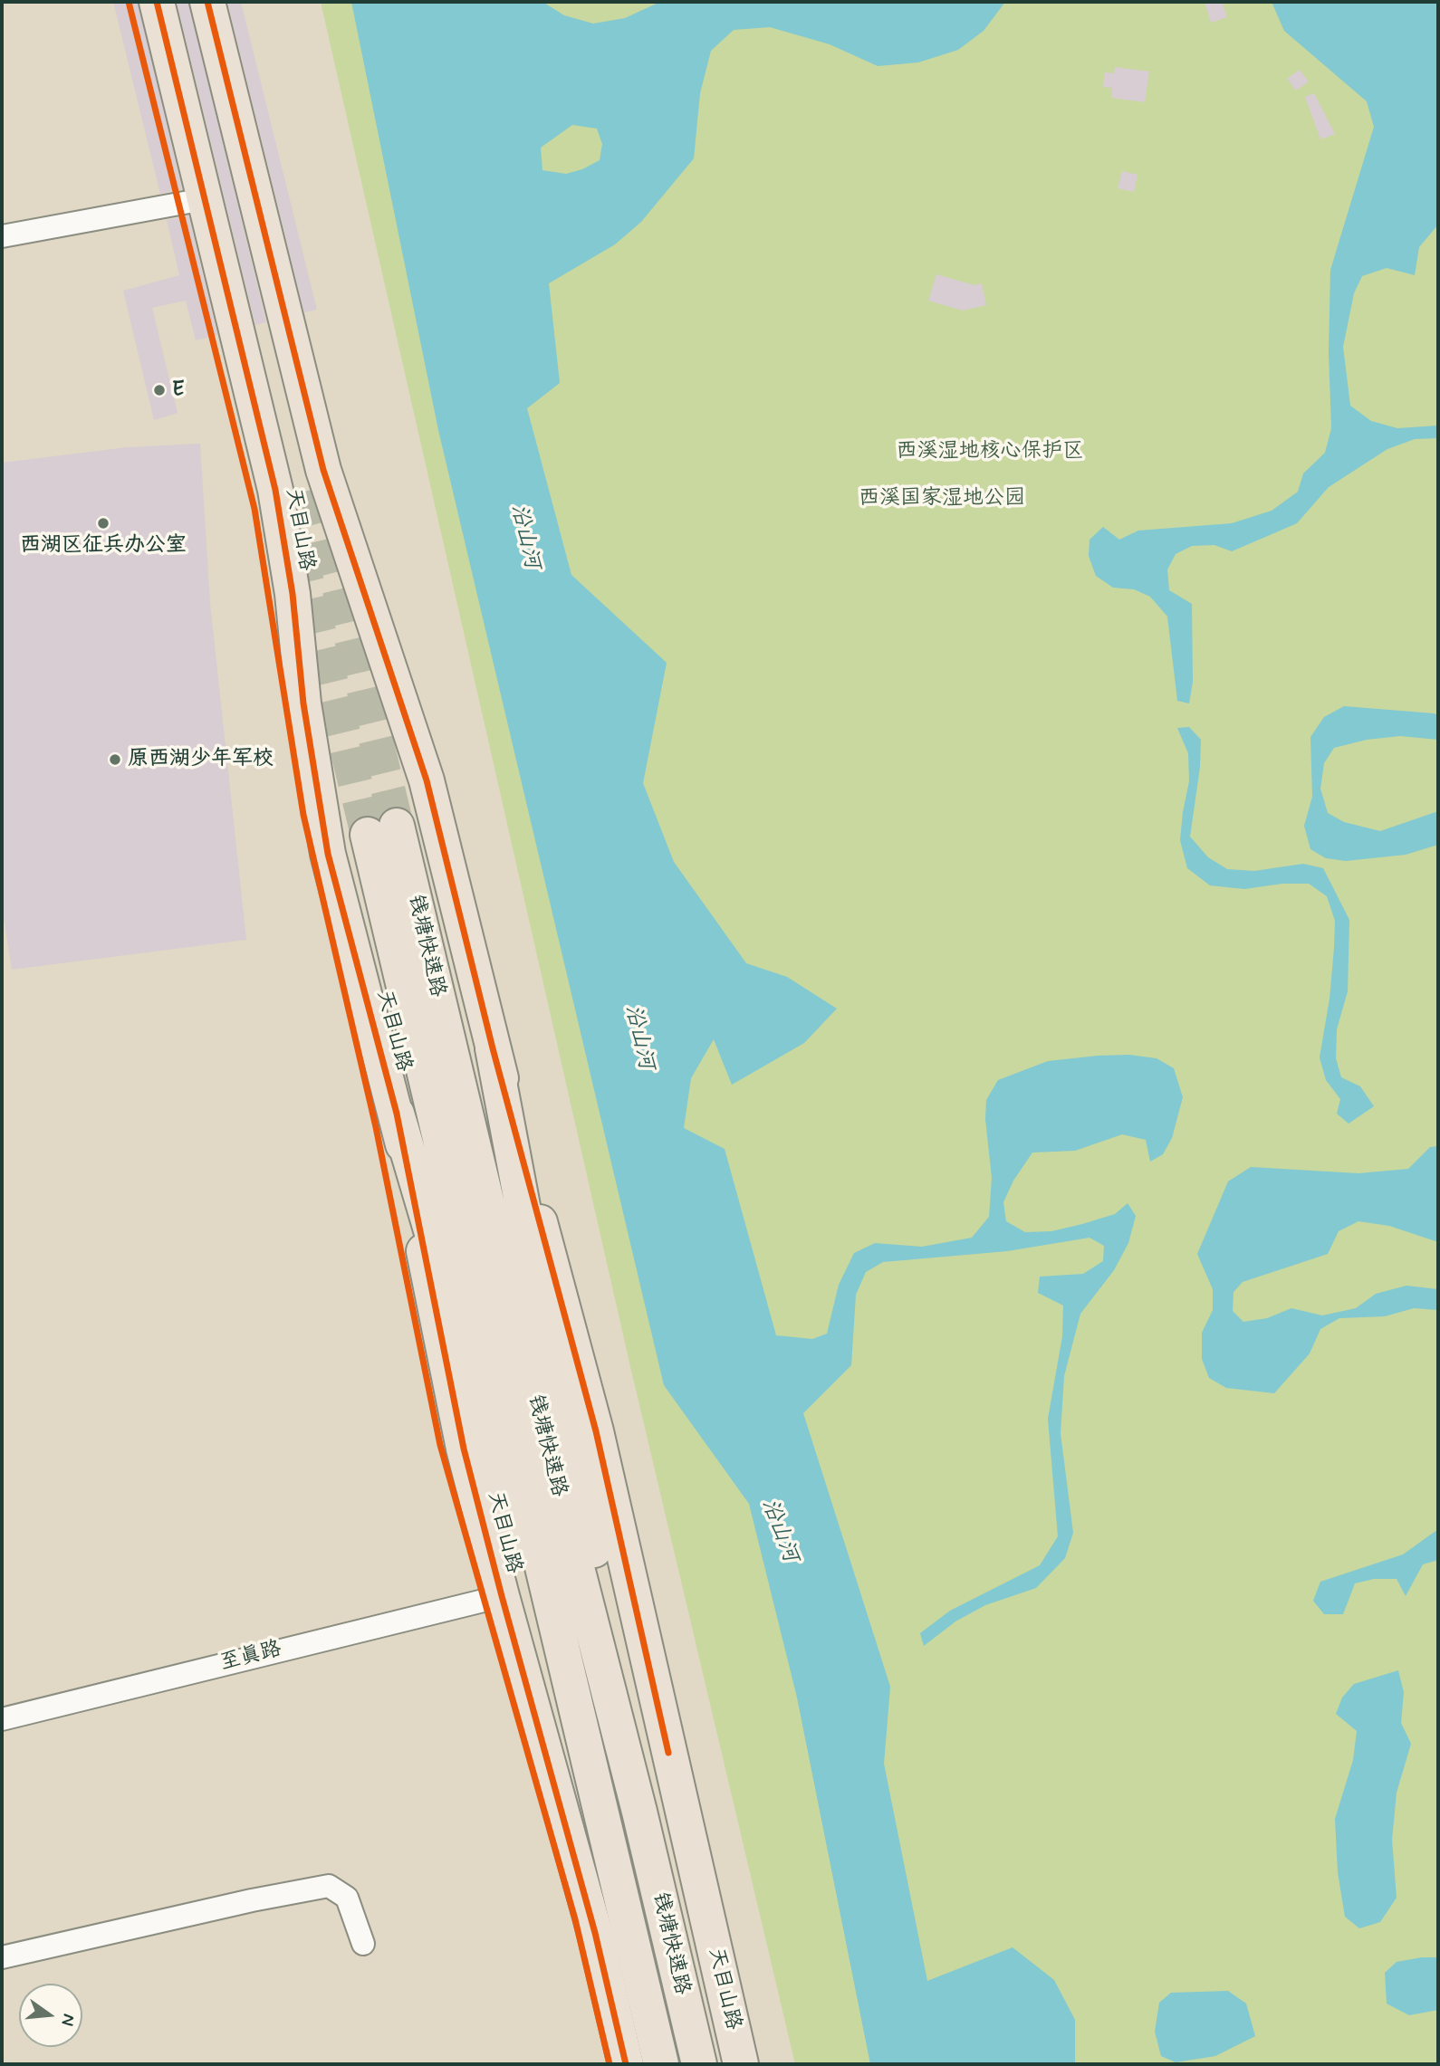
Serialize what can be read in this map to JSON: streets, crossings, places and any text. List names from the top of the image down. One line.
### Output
{"streets":{"main road":["天目山路","钱塘快速路"],"street":["至真路"]},"crossings":[["天目山路","至真路"]],"water":["沿山河"],"parks":["西溪湿地核心保护区","西溪国家湿地公园"],"places":["E","西湖区征兵办公室","原西湖少年军校"],"north":"right"}
